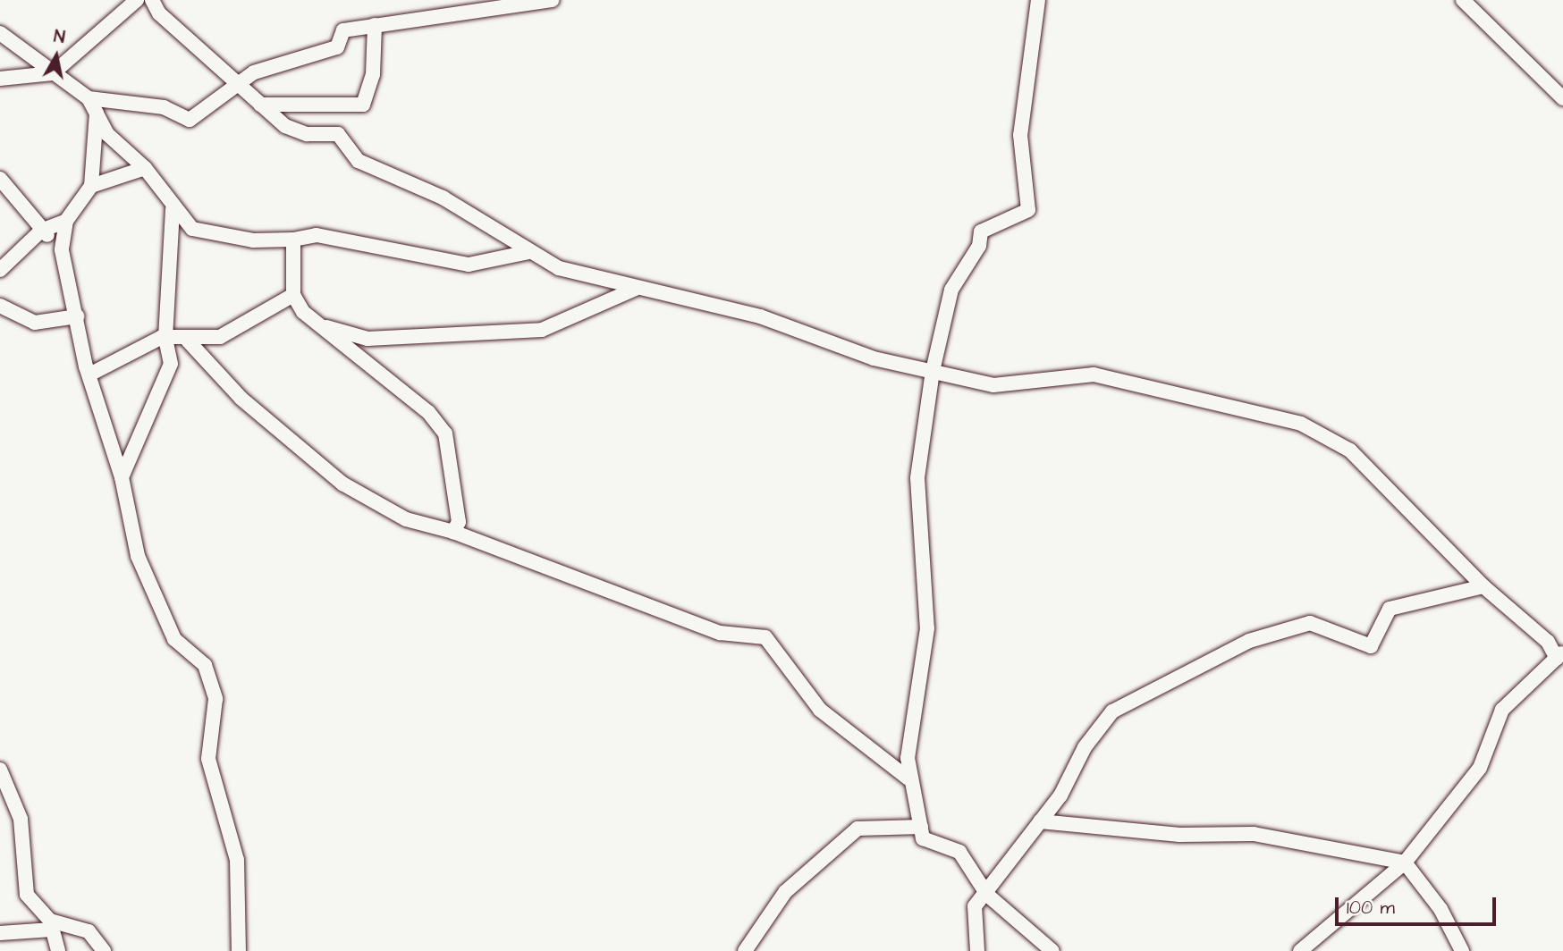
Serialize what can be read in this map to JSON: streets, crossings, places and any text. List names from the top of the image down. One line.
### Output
{"scale_bar":"100 m","north":"top"}
